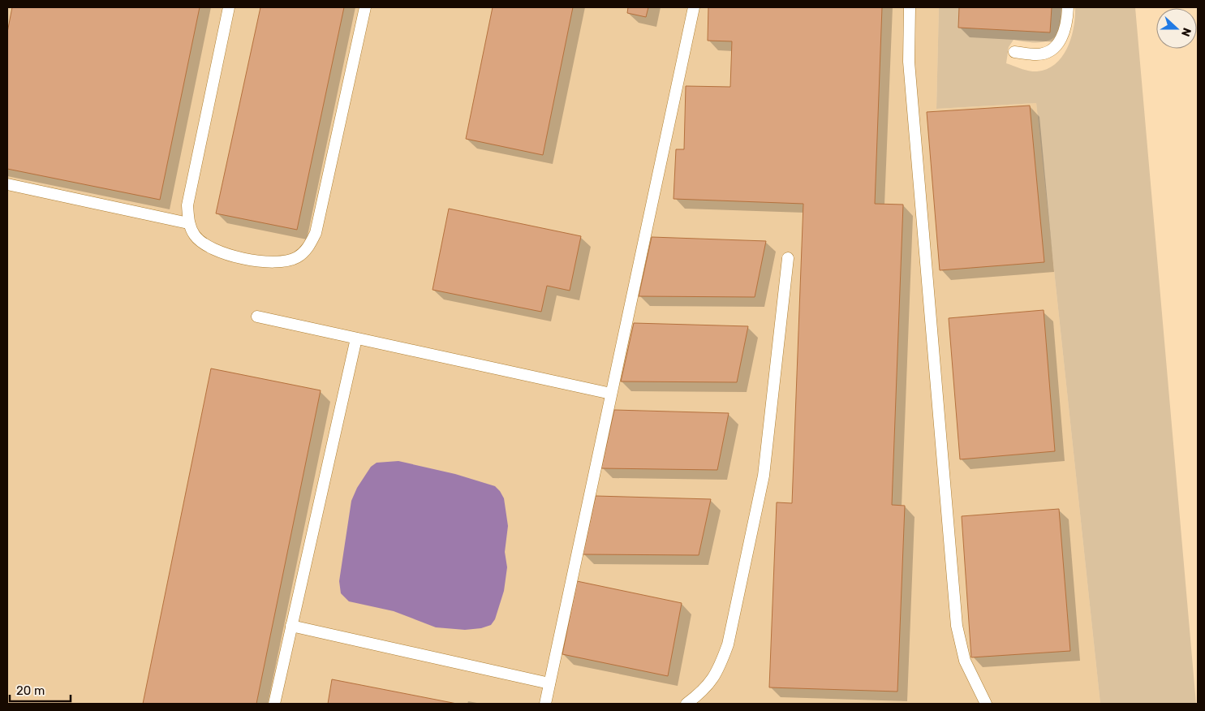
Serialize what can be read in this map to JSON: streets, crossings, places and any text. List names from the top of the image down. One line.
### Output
{"scale_bar":"20 m","north":"right"}
